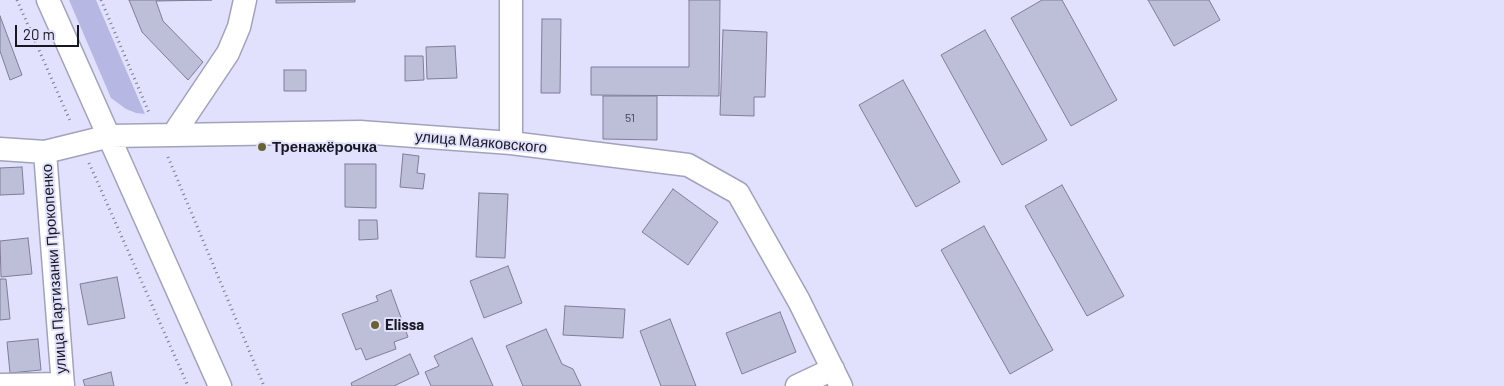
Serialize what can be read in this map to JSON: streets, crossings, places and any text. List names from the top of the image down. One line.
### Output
{"streets":{"street":["улица Маяковского","улица Партизанки Прокопенко"]},"crossings":[["улица Маяковского","улица Партизанки Прокопенко"]],"places":["Тренажёрочка","Elissa"],"house_numbers":["51"],"scale_bar":"20 m"}
